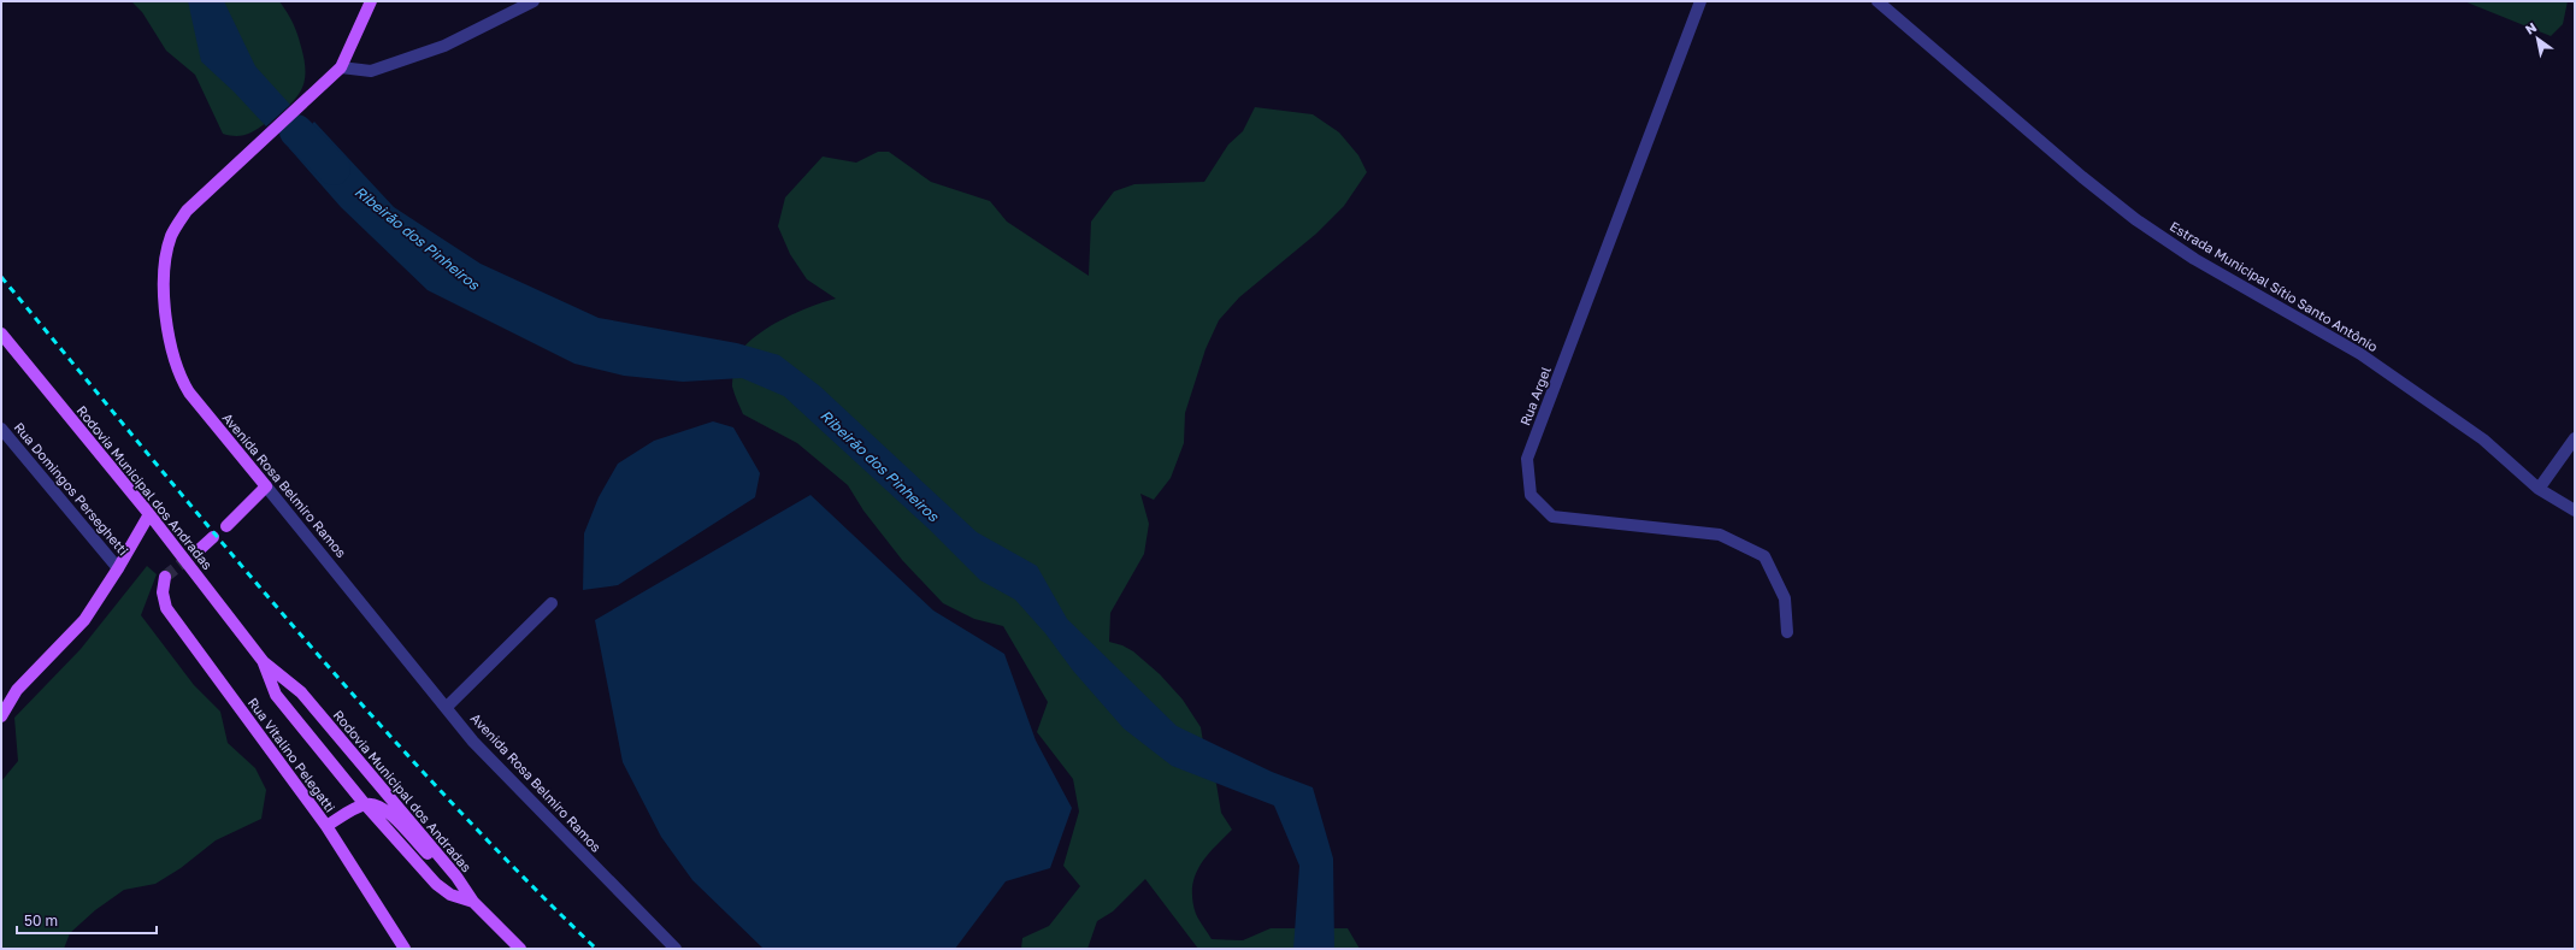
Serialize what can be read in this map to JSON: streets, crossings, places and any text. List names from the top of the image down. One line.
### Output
{"streets":{"main road":["Avenida Rosa Belmiro Ramos","Rodovia Municipal dos Andradas","Rua Vitalino Pelegatti"],"street":["Estrada Municipal Sítio Santo Antônio","Rua Argel","Rua Domingos Perseghetti"]},"water":["Ribeirão dos Pinheiros"],"scale_bar":"50 m","north":"top left"}
